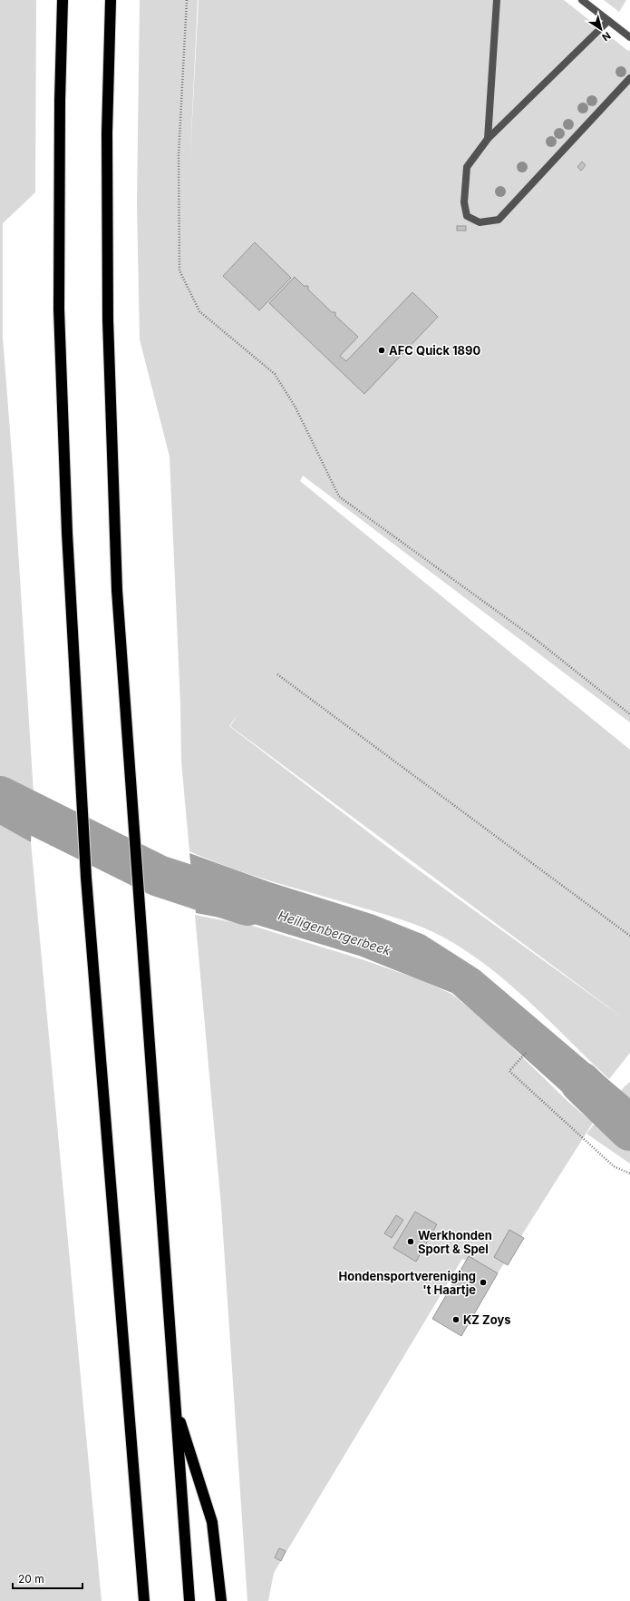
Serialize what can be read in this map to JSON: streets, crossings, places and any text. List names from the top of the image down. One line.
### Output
{"water":["Heiligenbergerbeek"],"places":["AFC Quick 1890","Werkhonden Sport & Spel","Hondensportvereniging 't Haartje","KZ Zoys"],"scale_bar":"20 m","north":"bottom right"}
